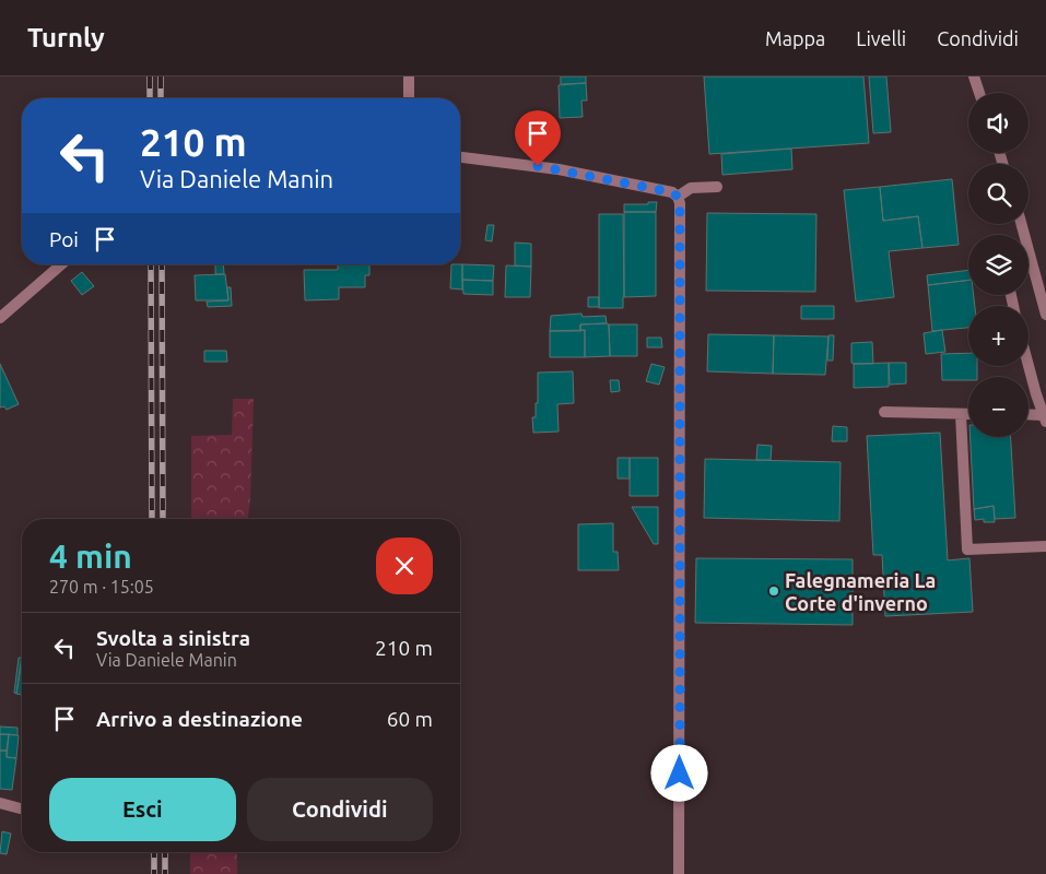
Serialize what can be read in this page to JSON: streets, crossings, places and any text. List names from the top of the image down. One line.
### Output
{"places":["Falegnameria La Corte d'inverno"],"page":{"header":"Turnly","nav":["Mappa","Livelli","Condividi"],"map_buttons":["+","−"],"turn":["210 m","Via Daniele Manin"],"then":"Poi","heading":["4 min","270 m · 15:05"],"list":[{"name":"Svolta a sinistra","note":"Via Daniele Manin","value":"210 m"},{"name":"Arrivo a destinazione","value":"60 m"}],"buttons":["Esci","Condividi"]}}
